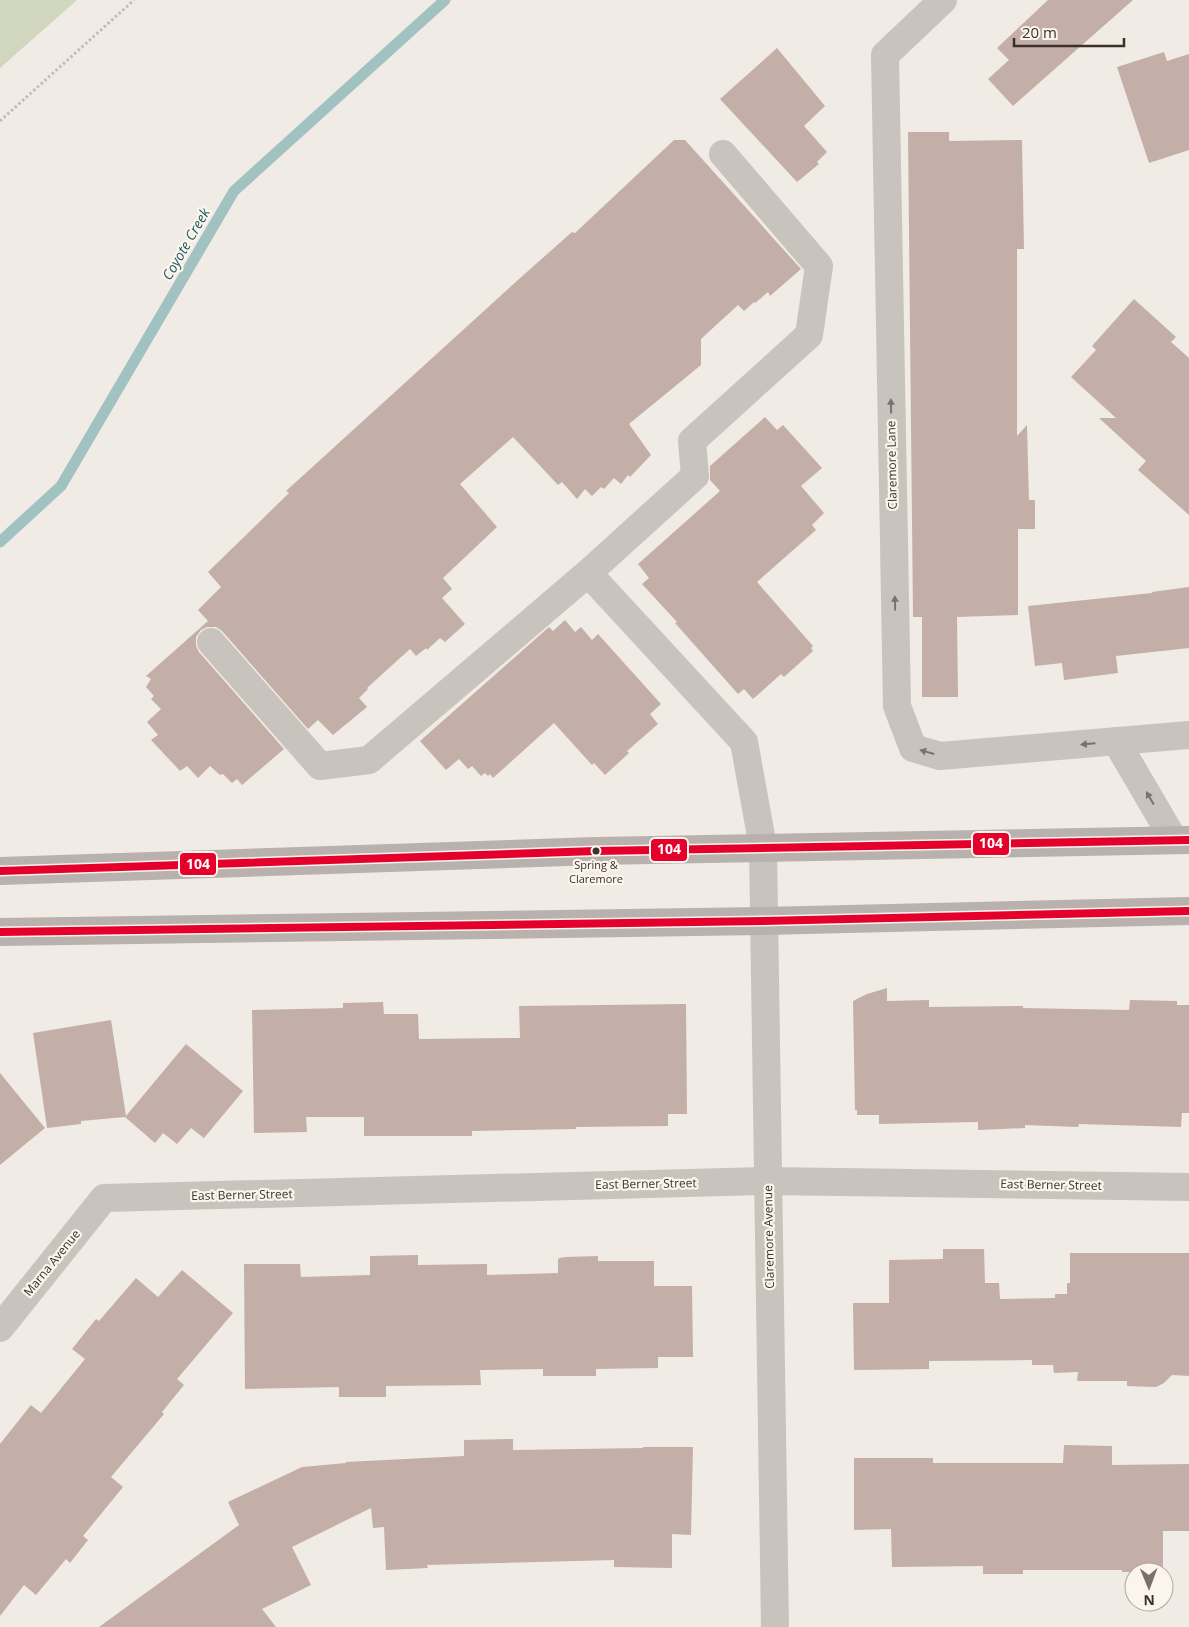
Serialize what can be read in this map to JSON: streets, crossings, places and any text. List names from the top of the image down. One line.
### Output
{"streets":{"street":["Claremore Lane","East Berner Street","Claremore Avenue","Marna Avenue"]},"crossings":[["East Berner Street","Claremore Avenue"],["East Berner Street","Marna Avenue"]],"water":["Coyote Creek"],"places":["Spring & Claremore"],"lines":["transit line 104"],"scale_bar":"20 m","north":"bottom"}
